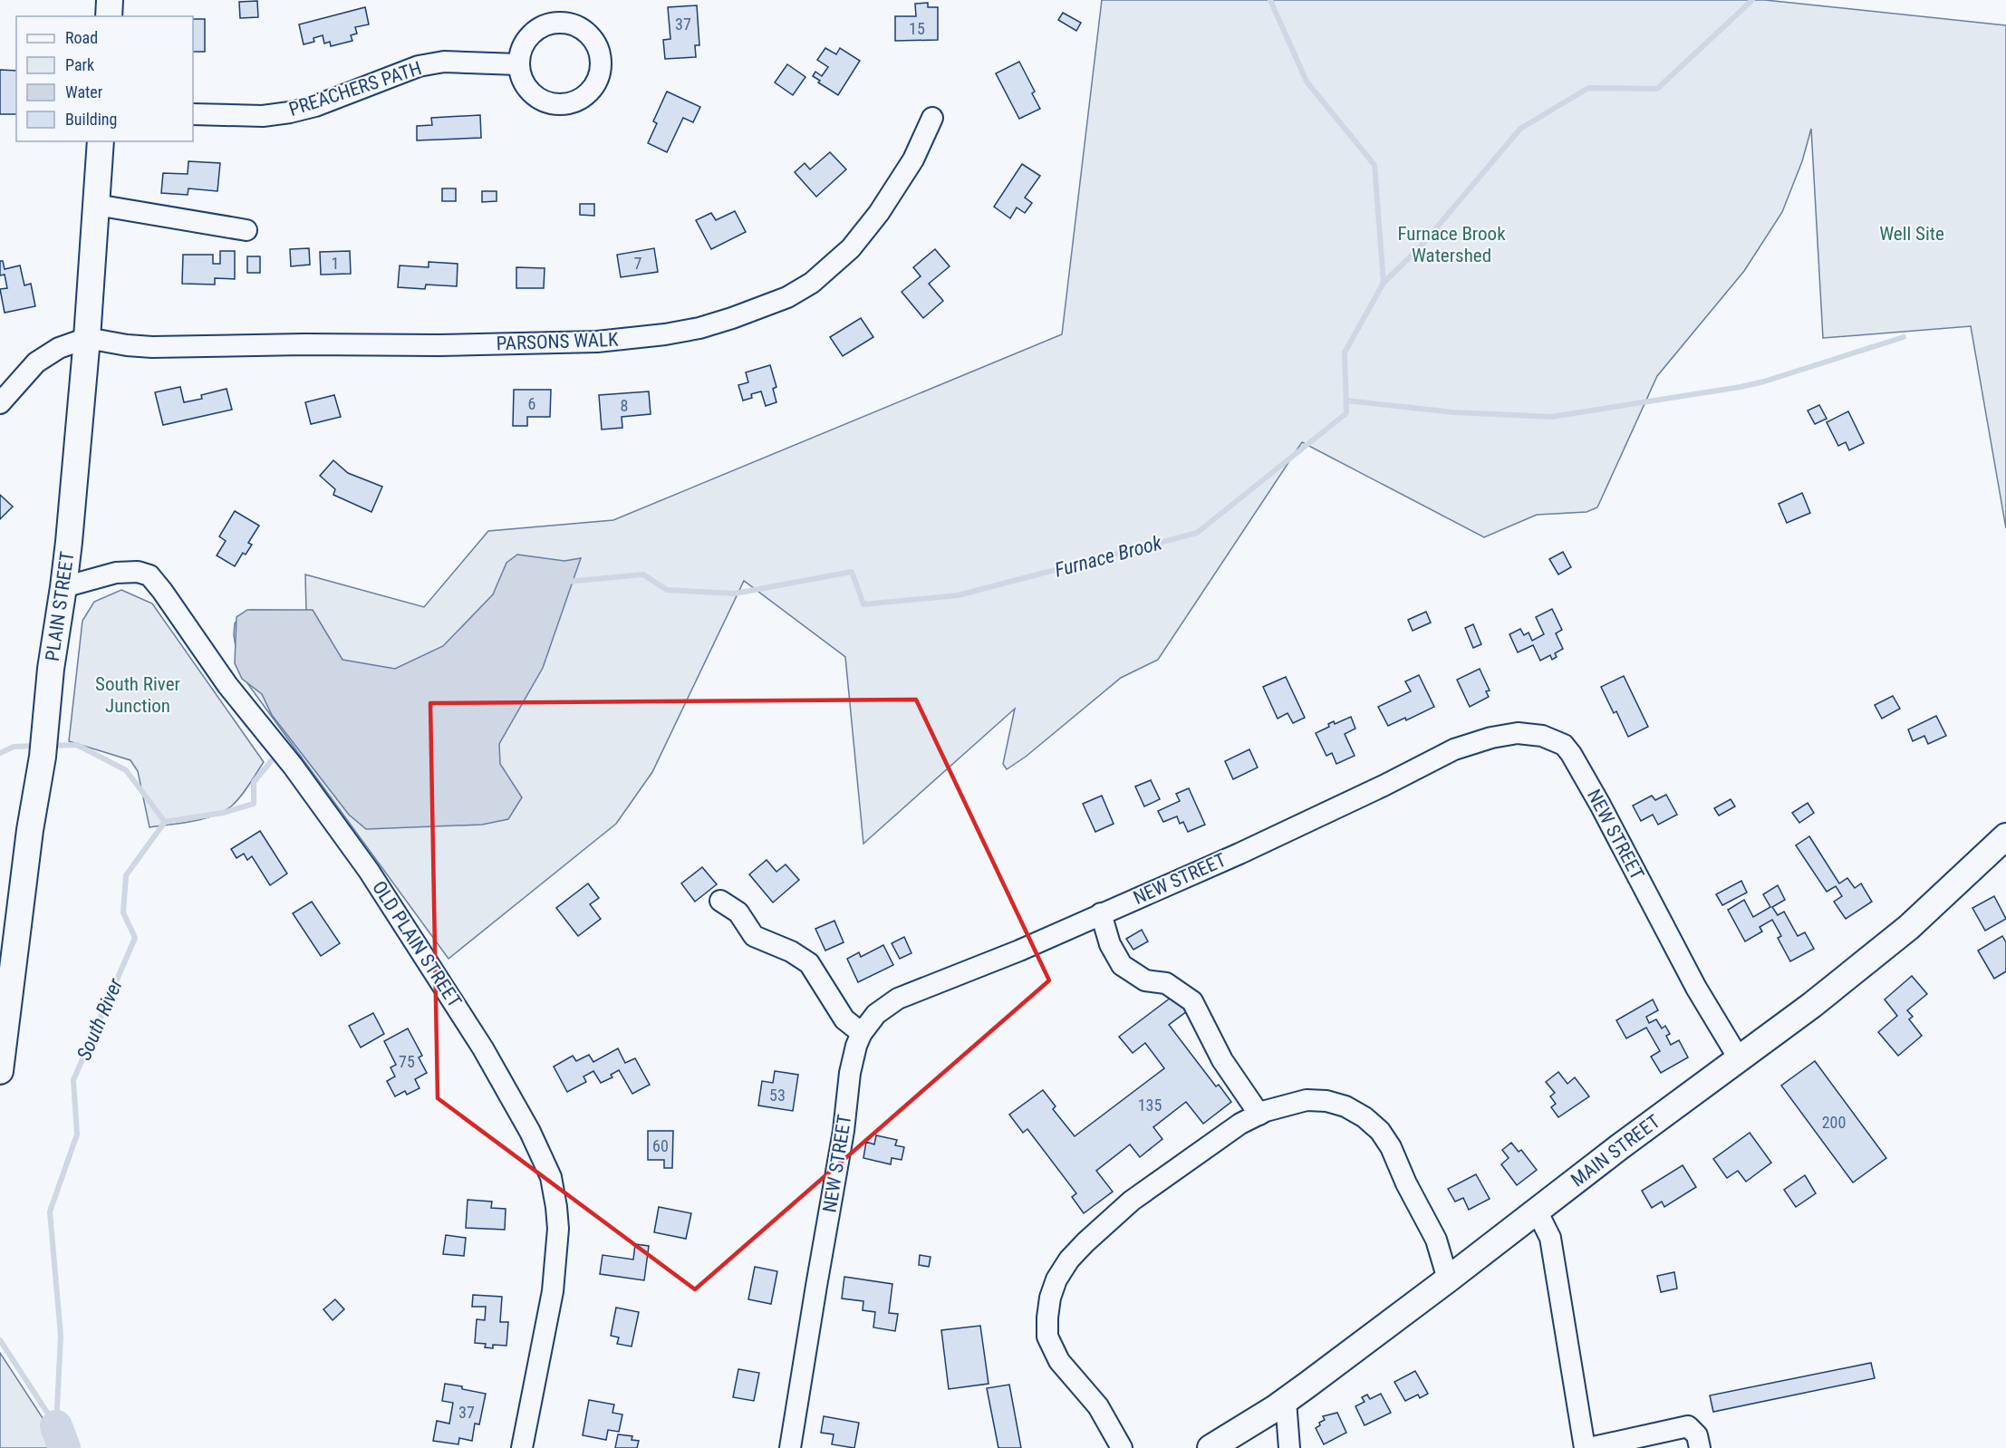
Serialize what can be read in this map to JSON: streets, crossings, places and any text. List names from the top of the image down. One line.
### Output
{"streets":{"main road":["PLAIN STREET","MAIN STREET"],"street":["PREACHERS PATH","PARSONS WALK","NEW STREET","OLD PLAIN STREET"]},"crossings":[["PARSONS WALK","PLAIN STREET"],["PLAIN STREET","OLD PLAIN STREET"],["NEW STREET","MAIN STREET"]],"water":["Furnace Brook","South River"],"parks":["Furnace Brook Watershed","Well Site","South River Junction"],"house_numbers":["37","15","1","7","6","8","75","53","135","200","60","37"],"legend":["Road","Park","Water","Building"]}
